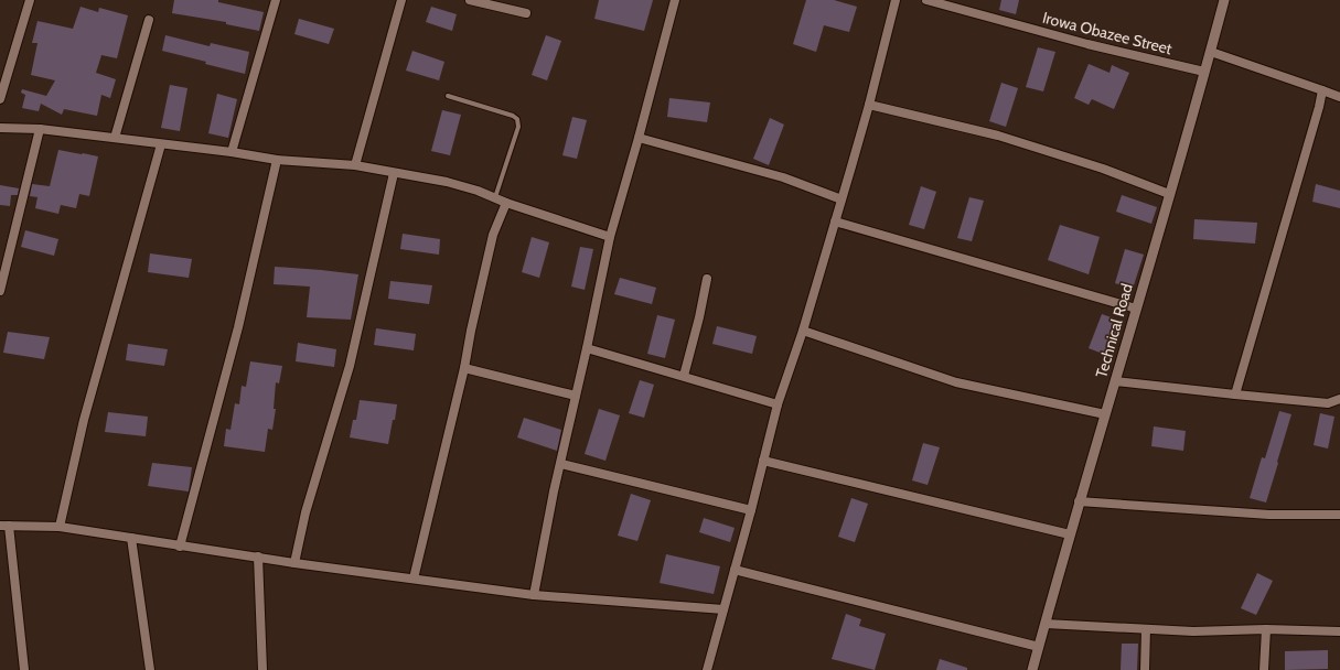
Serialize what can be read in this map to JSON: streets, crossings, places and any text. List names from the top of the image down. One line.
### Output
{"streets":{"street":["Irowa Obazee Street","Technical Road"]},"crossings":[["Irowa Obazee Street","Technical Road"]]}
